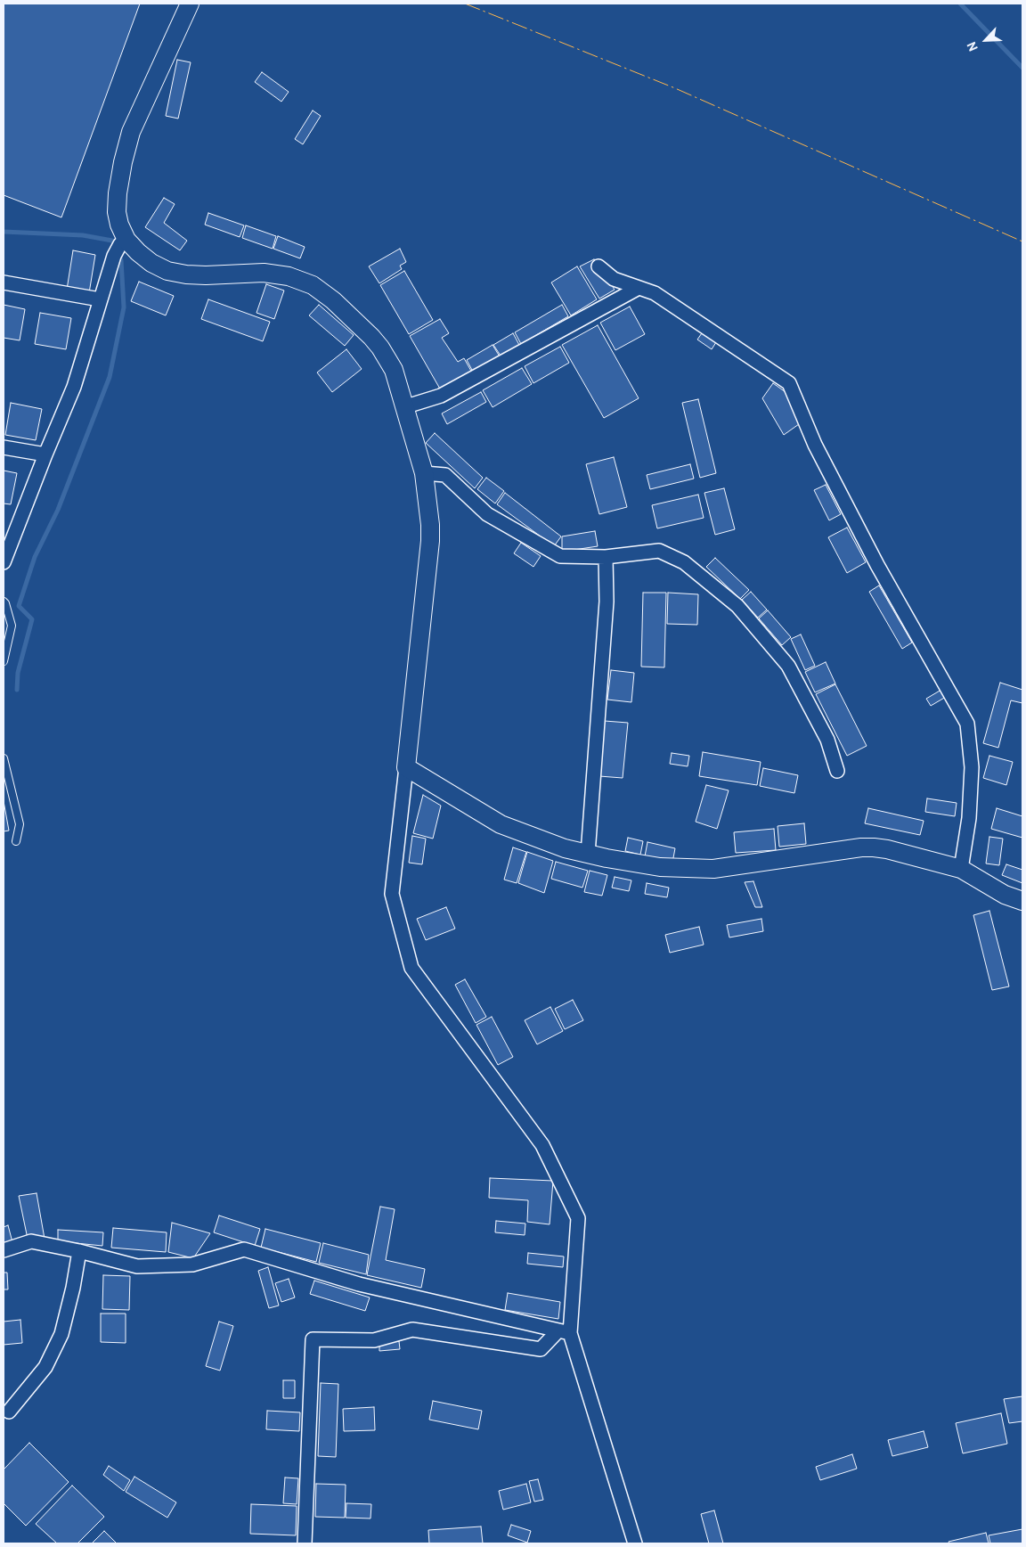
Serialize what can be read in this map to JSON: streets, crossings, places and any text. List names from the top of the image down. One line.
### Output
{"north":"bottom left"}
